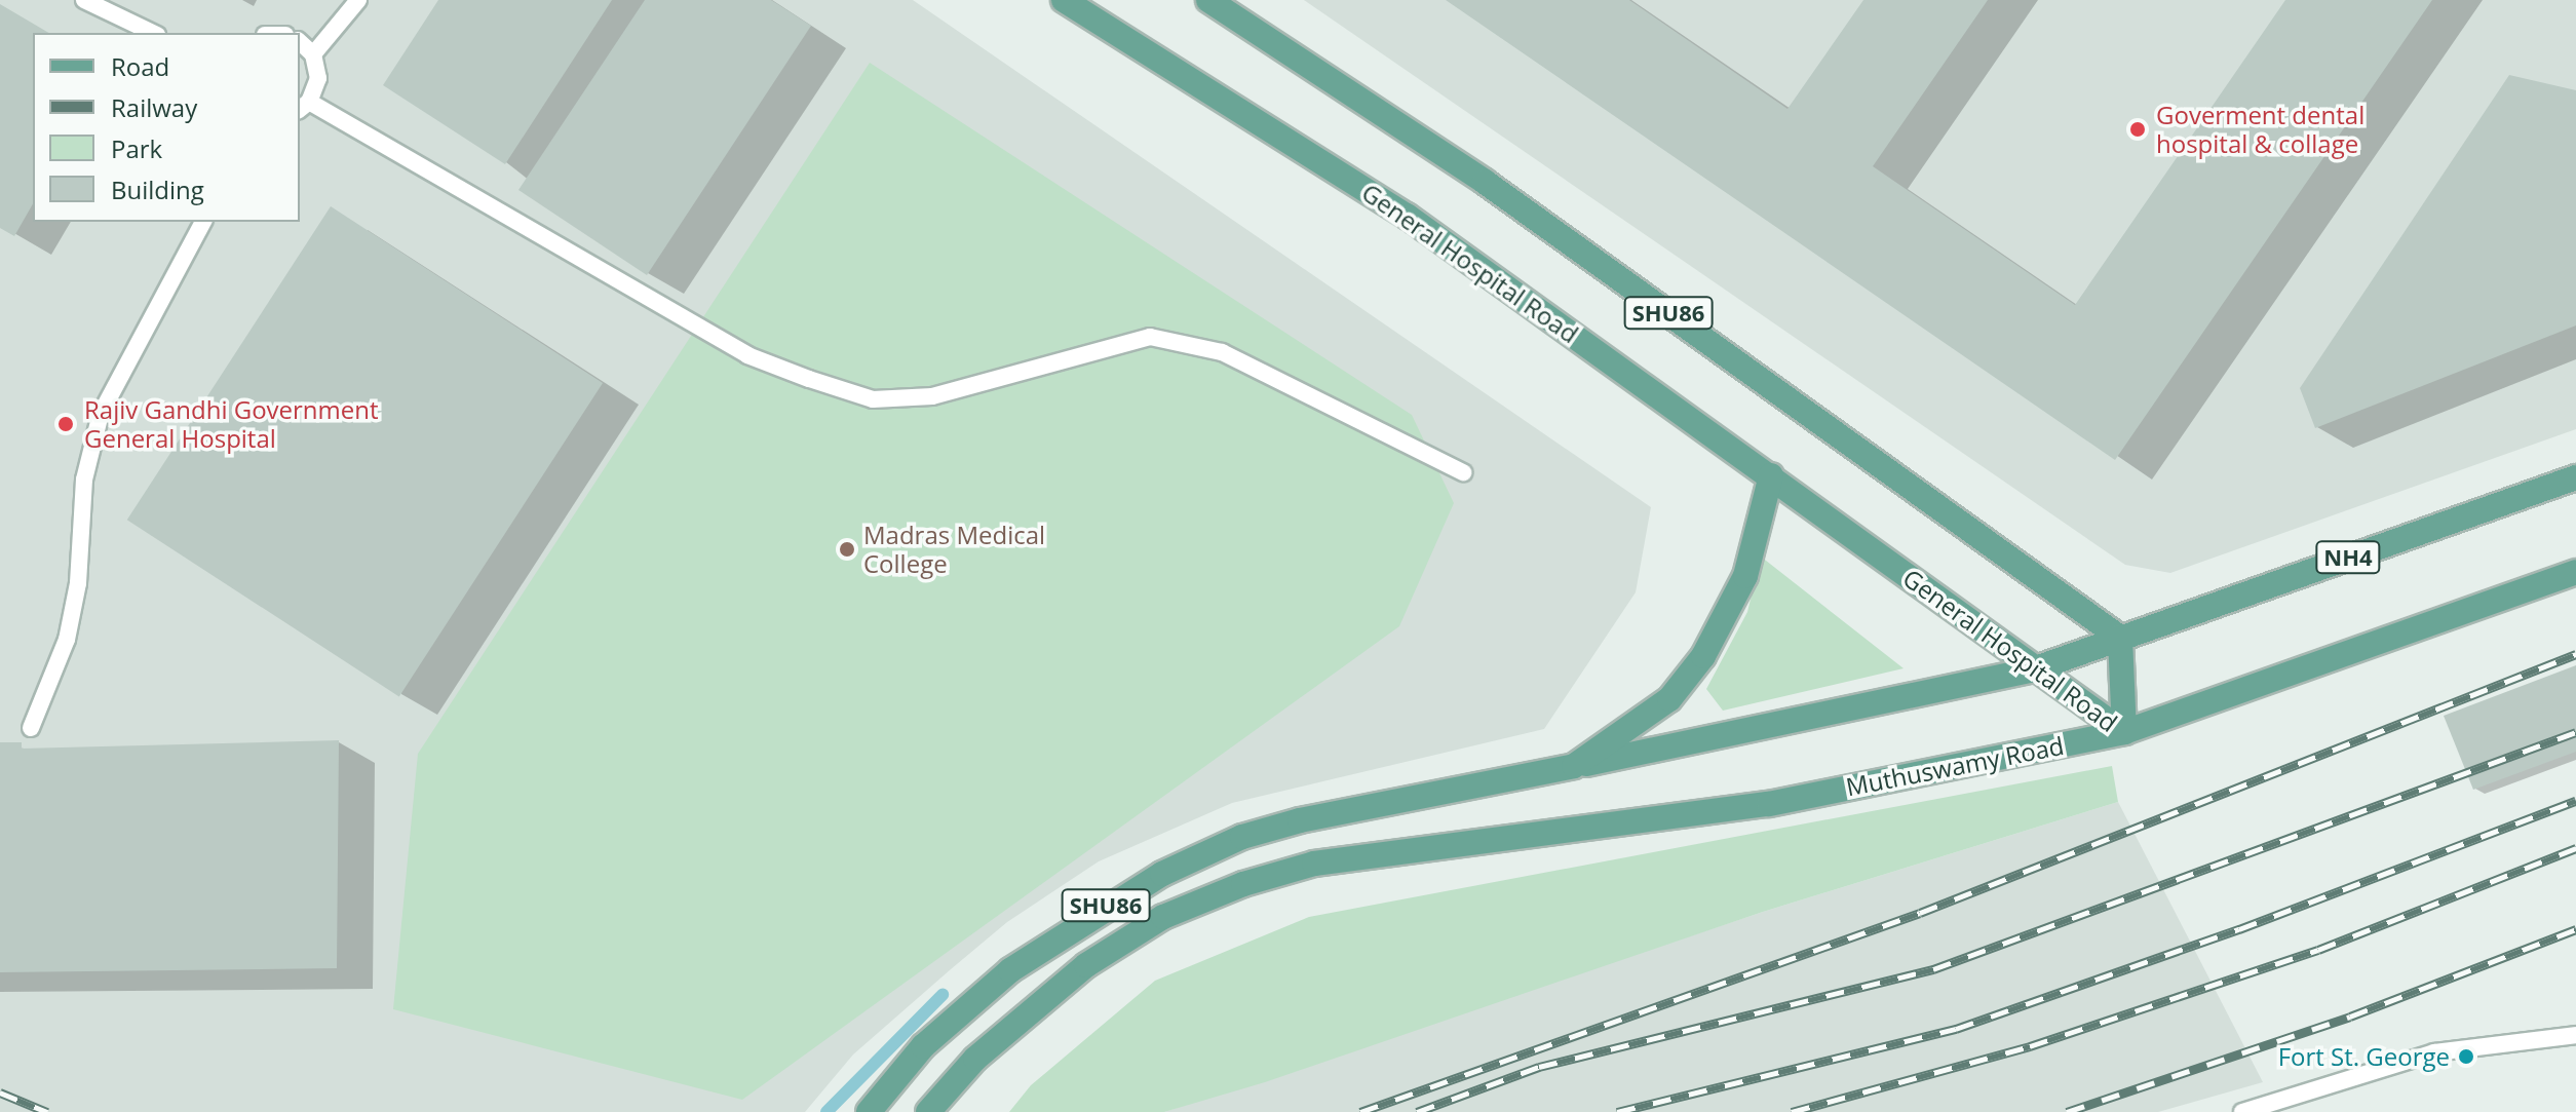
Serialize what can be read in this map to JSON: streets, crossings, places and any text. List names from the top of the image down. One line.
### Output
{"streets":{"main road":["General Hospital Road","SHU86","NH4","Muthuswamy Road"]},"crossings":[["General Hospital Road","SHU86"],["General Hospital Road","NH4"],["General Hospital Road","Muthuswamy Road"],["SHU86","NH4"]],"places":["Goverment dental hospital & collage","Rajiv Gandhi Government General Hospital","Madras Medical College","Fort St. George"],"legend":["Road","Railway","Park","Building"]}
